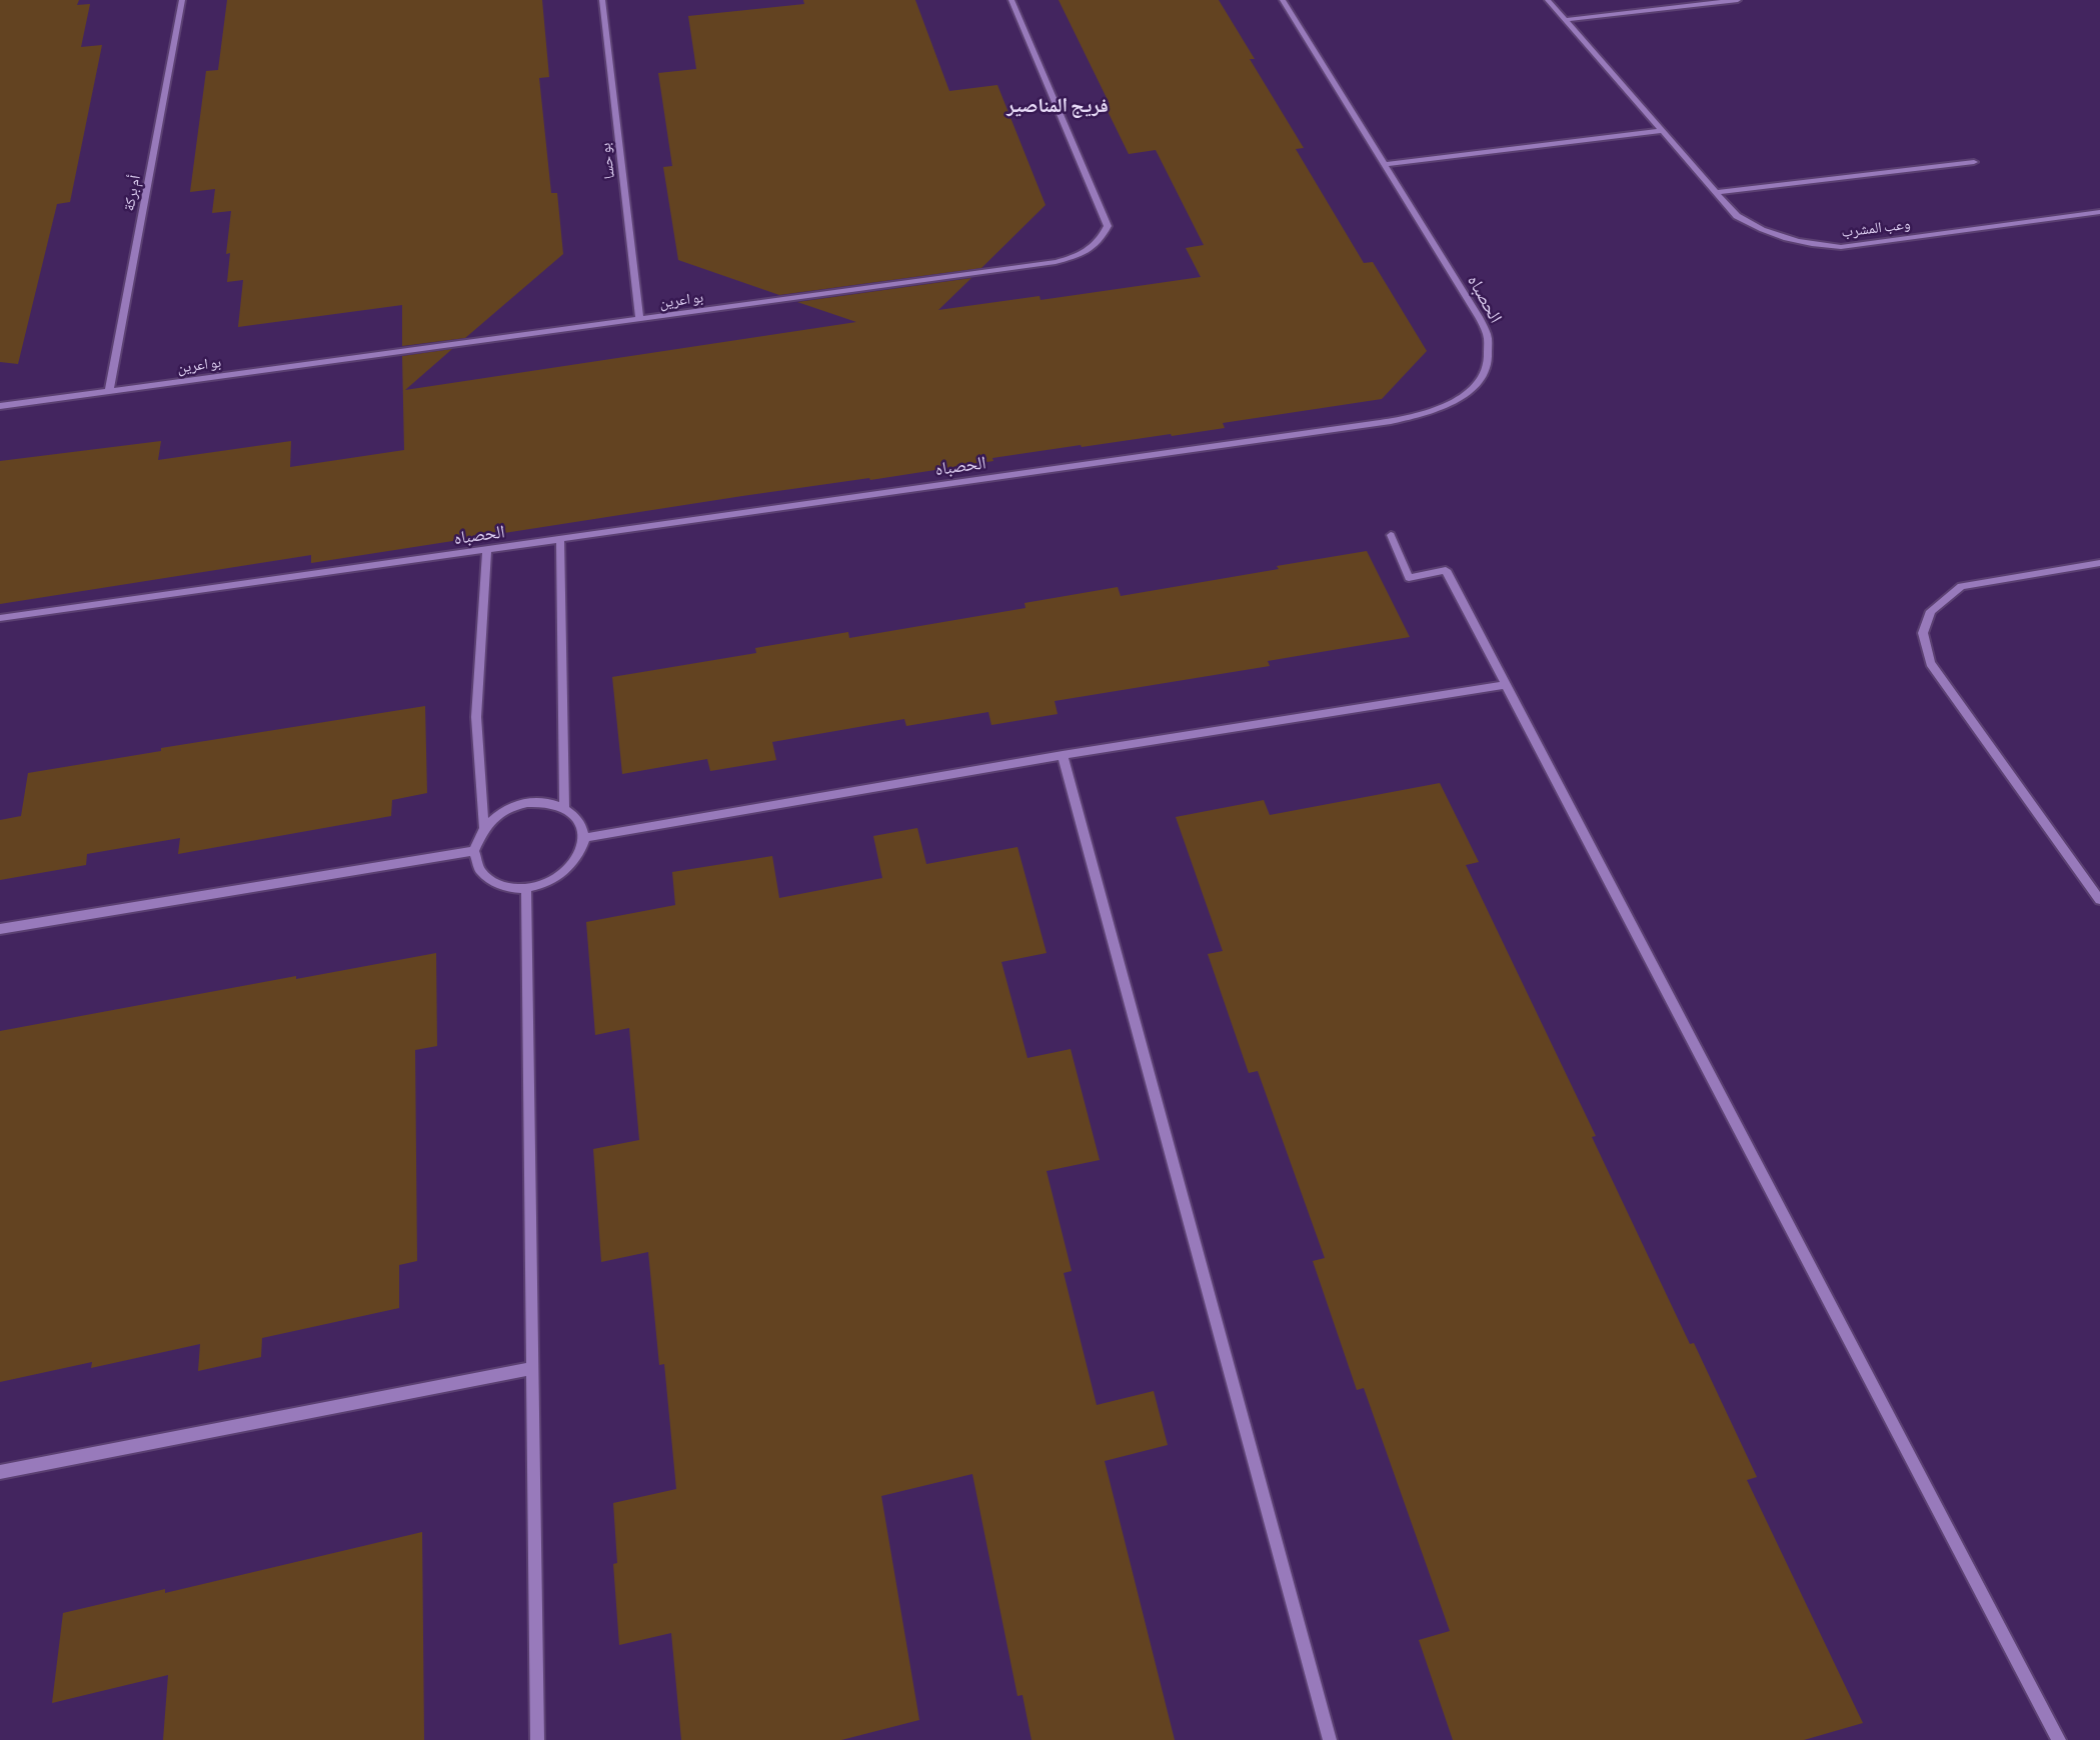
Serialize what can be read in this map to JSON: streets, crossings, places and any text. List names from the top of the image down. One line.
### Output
{"streets":{"street":["بو حسا","أم بركة","وعب المشرب","الحصباه","بو اعرين"]},"crossings":[["بو حسا","بو اعرين"],["أم بركة","بو اعرين"]],"districts":["فريج المناصير"]}
